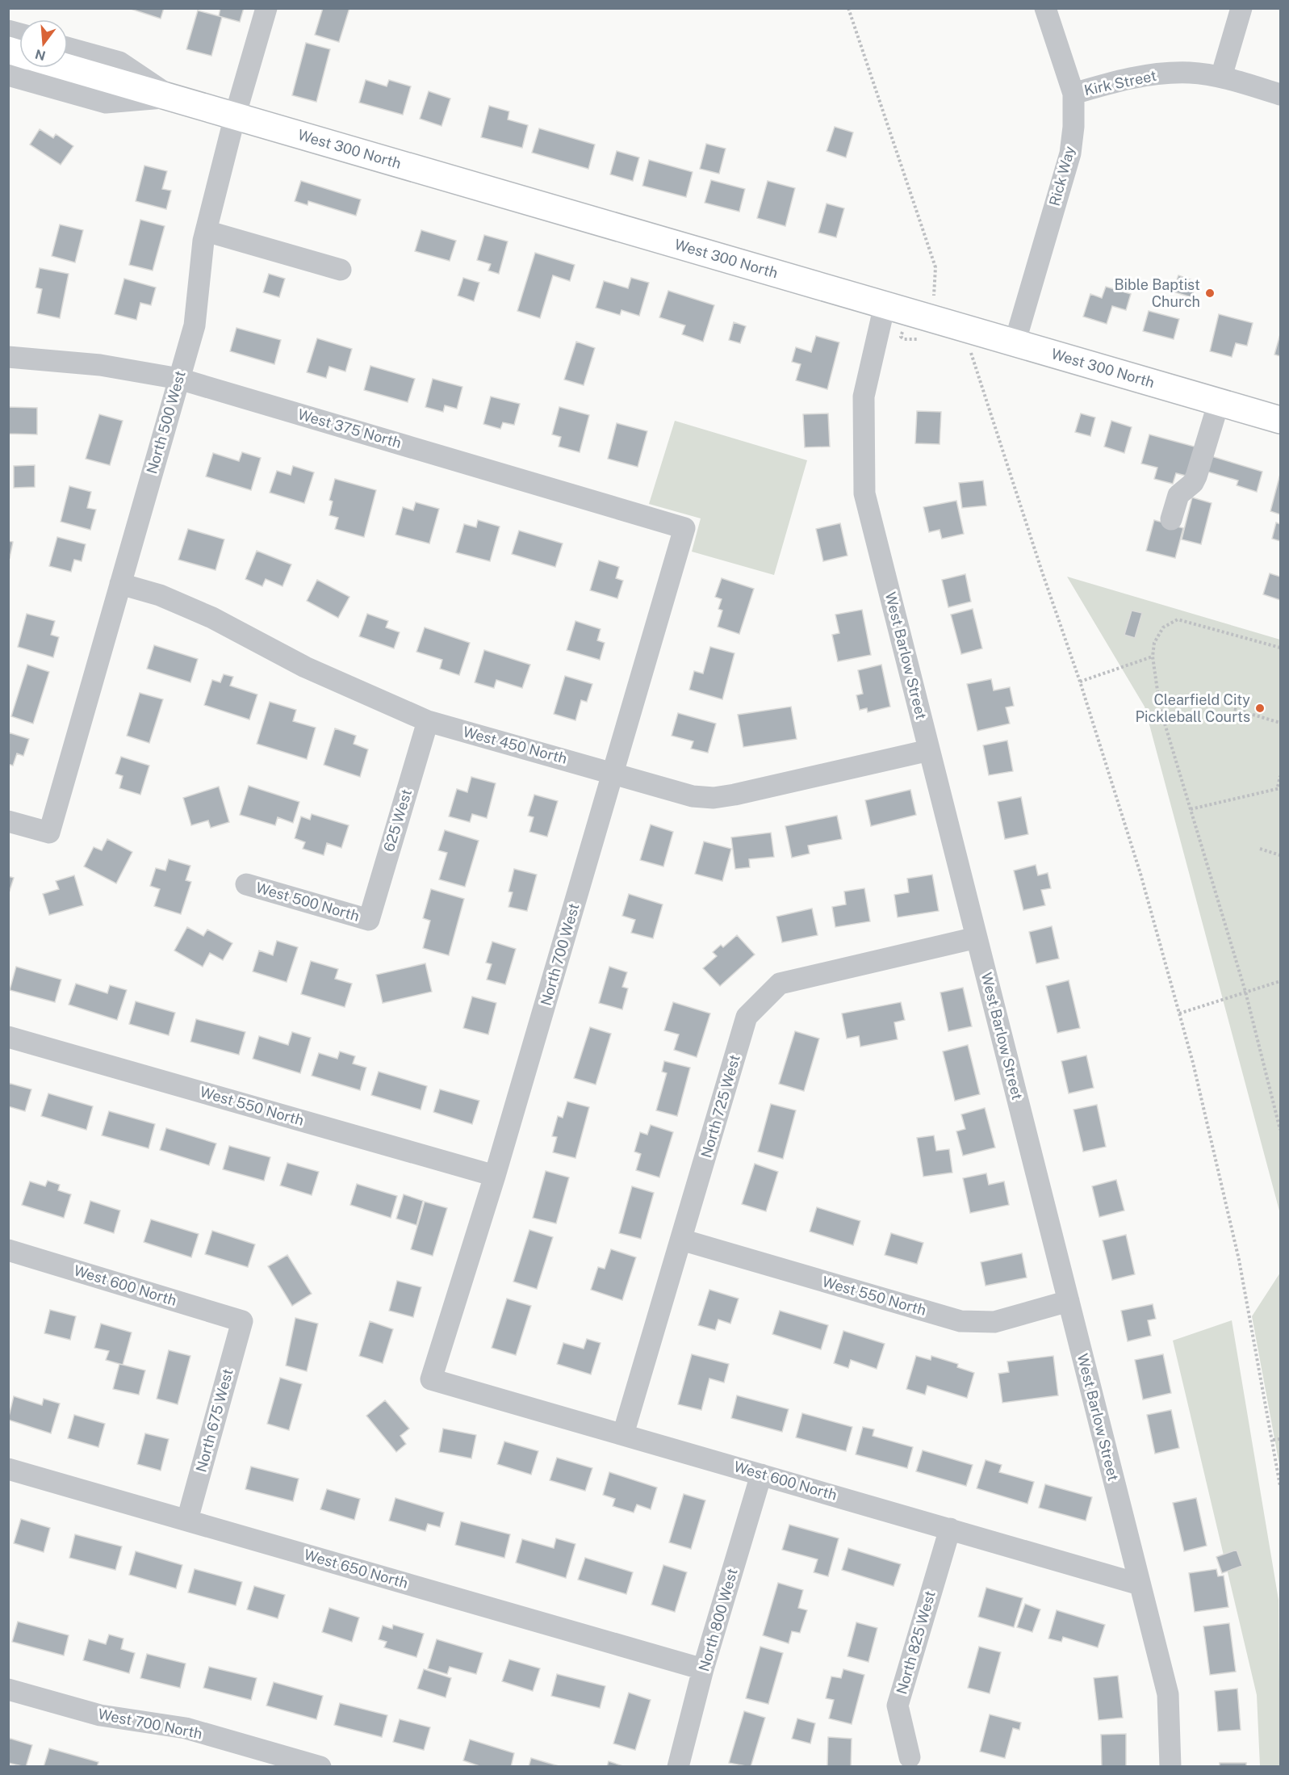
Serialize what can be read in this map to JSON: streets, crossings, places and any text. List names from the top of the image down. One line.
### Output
{"streets":{"main road":["West 300 North"],"street":["Kirk Street","Rick Way","North 500 West","West 375 North","West Barlow Street","West 450 North","625 West","West 500 North","North 700 West","West 550 North","North 725 West","West 600 North","North 675 West","West 650 North","North 800 West","North 825 West","West 700 North"]},"crossings":[["Kirk Street","Rick Way"],["West 300 North","Rick Way"],["West 300 North","North 500 West"],["West 300 North","West Barlow Street"],["North 500 West","West 375 North"],["North 500 West","West 450 North"],["West 375 North","North 700 West"],["West Barlow Street","West 450 North"],["West Barlow Street","West 550 North"],["West Barlow Street","North 725 West"],["West Barlow Street","West 600 North"],["West 450 North","625 West"],["West 450 North","North 700 West"],["625 West","West 500 North"],["North 700 West","West 550 North"],["North 700 West","West 600 North"],["West 550 North","North 725 West"],["North 725 West","West 600 North"],["West 600 North","North 675 West"],["West 600 North","North 800 West"],["West 600 North","North 825 West"],["North 675 West","West 650 North"],["West 650 North","North 800 West"]],"places":["Bible Baptist Church","Clearfield City Pickleball Courts"],"north":"bottom"}
